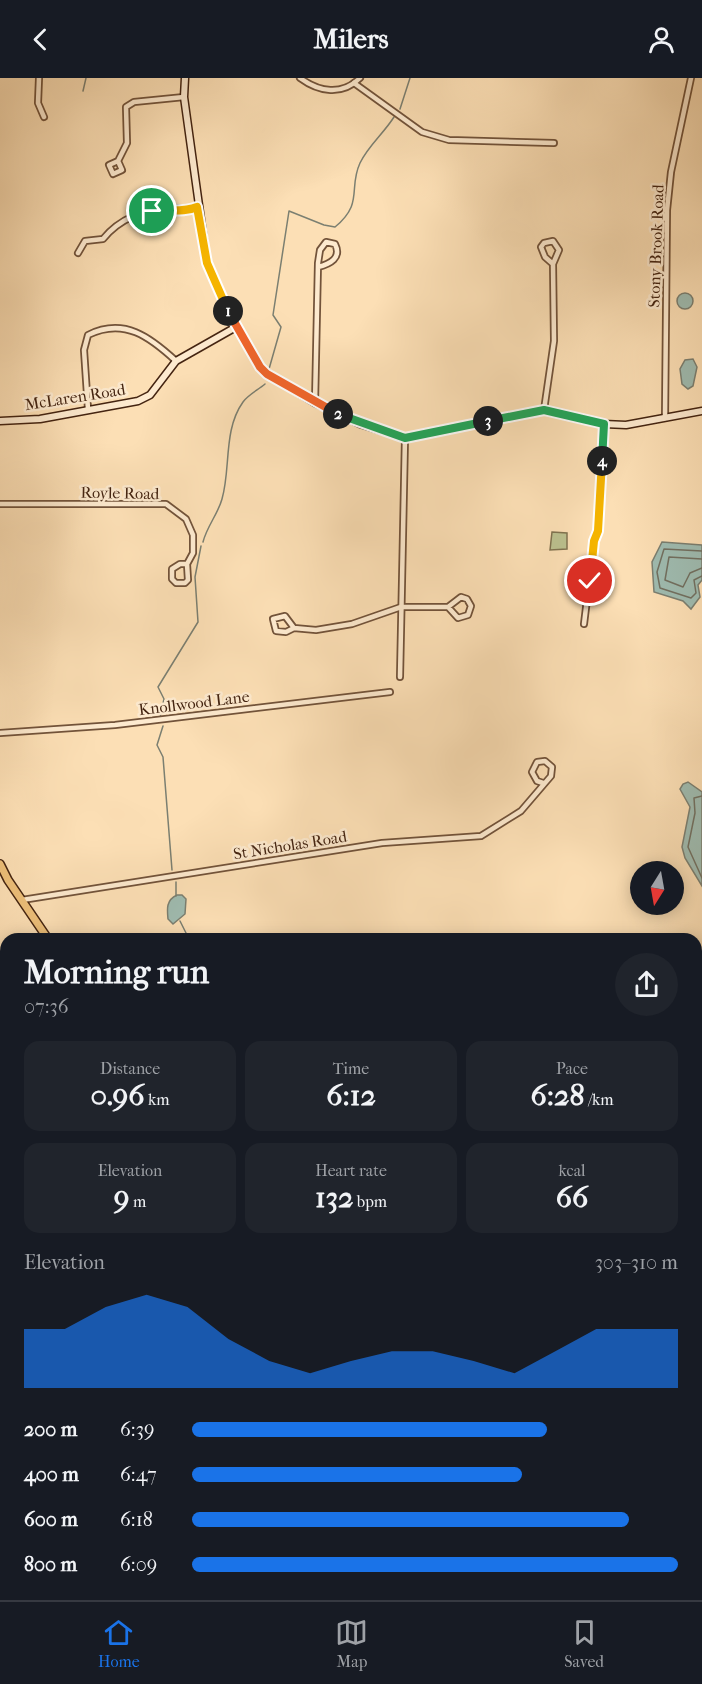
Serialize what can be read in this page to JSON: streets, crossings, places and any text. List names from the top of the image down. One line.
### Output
{"streets":{"street":["Stony Brook Road","McLaren Road","Royle Road","Knollwood Lane","St Nicholas Road"]},"north":"bottom","page":{"header":"Milers","pins":["1","2","3","4"],"heading":["Morning run","07:36"],"stats":[["Distance","0.96 km"],["Time","6:12"],["Pace","6:28 /km"],["Elevation","9 m"],["Heart rate","132 bpm"],["kcal","66"]],"chart":["Elevation","303–310 m"],"list":[{"name":"200 m","note":"6:39"},{"name":"400 m","note":"6:47"},{"name":"600 m","note":"6:18"},{"name":"800 m","note":"6:09"}],"tabs":["Home","Map","Saved"]}}
